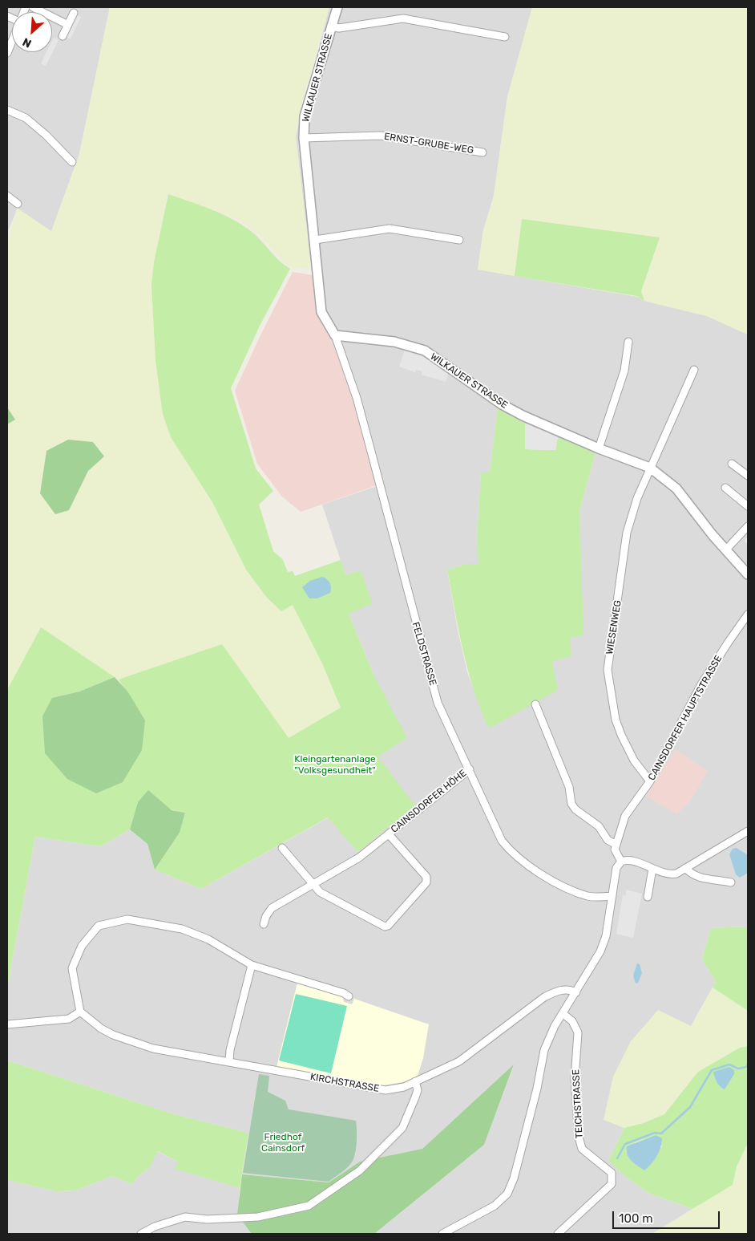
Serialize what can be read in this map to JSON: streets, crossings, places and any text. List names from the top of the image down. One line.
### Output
{"streets":{"street":["WILKAUER STRASSE","ERNST-GRUBE-WEG","WIESENWEG","FELDSTRASSE","CAINSDORFER HAUPTSTRASSE","CAINSDORFER HÖHE","KIRCHSTRASSE","TEICHSTRASSE"]},"crossings":[["WILKAUER STRASSE","ERNST-GRUBE-WEG"],["WILKAUER STRASSE","WIESENWEG"],["WILKAUER STRASSE","FELDSTRASSE"],["WIESENWEG","CAINSDORFER HAUPTSTRASSE"],["FELDSTRASSE","CAINSDORFER HÖHE"]],"parks":["Kleingartenanlage \"Volksgesundheit\"","Friedhof Cainsdorf"],"scale_bar":"100 m","north":"bottom left"}
